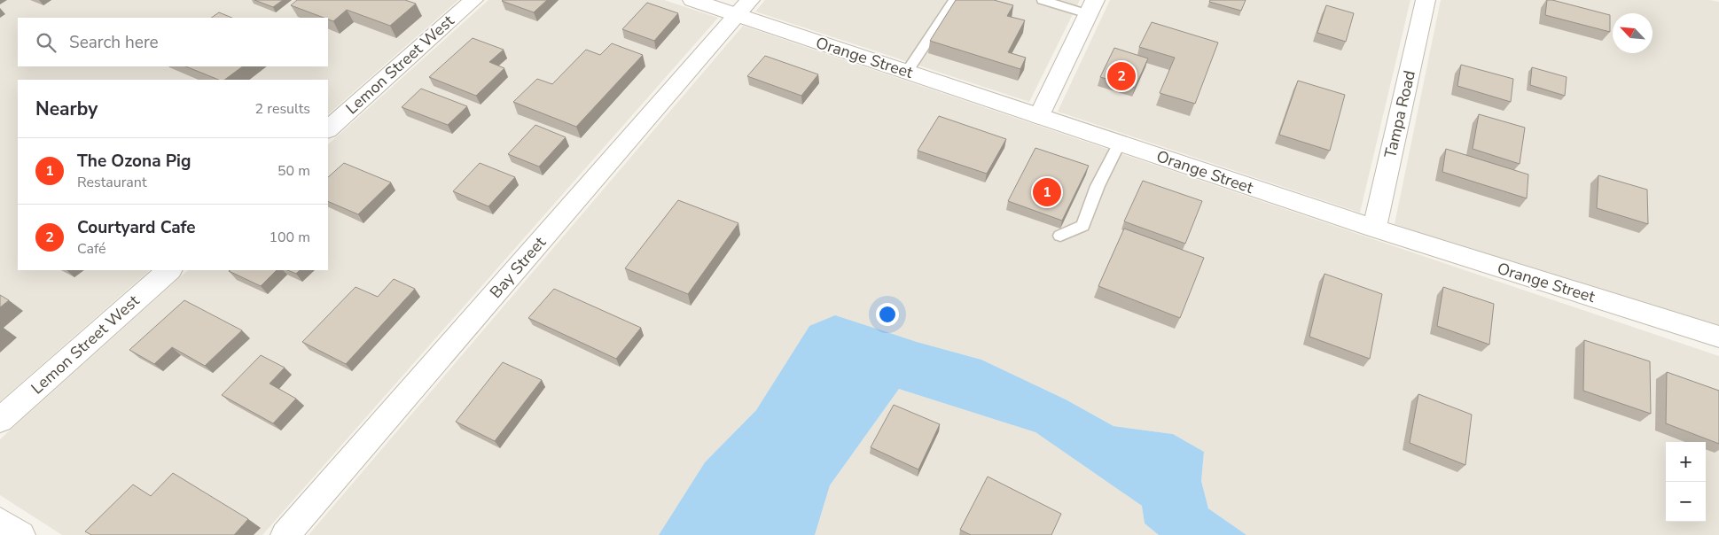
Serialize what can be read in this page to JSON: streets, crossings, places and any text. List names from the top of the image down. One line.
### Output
{"streets":{"street":["Orange Street","Lemon Street West","Tampa Road","Bay Street"]},"crossings":[["Orange Street","Tampa Road"],["Orange Street","Bay Street"]],"north":"top left","page":{"search":"Search here","pins":["2","1"],"heading":["Nearby","2 results"],"list":[{"mark":"1","name":"The Ozona Pig","note":"Restaurant","value":"50 m"},{"mark":"2","name":"Courtyard Cafe","note":"Café","value":"100 m"}],"map_buttons":["+","−"]}}
